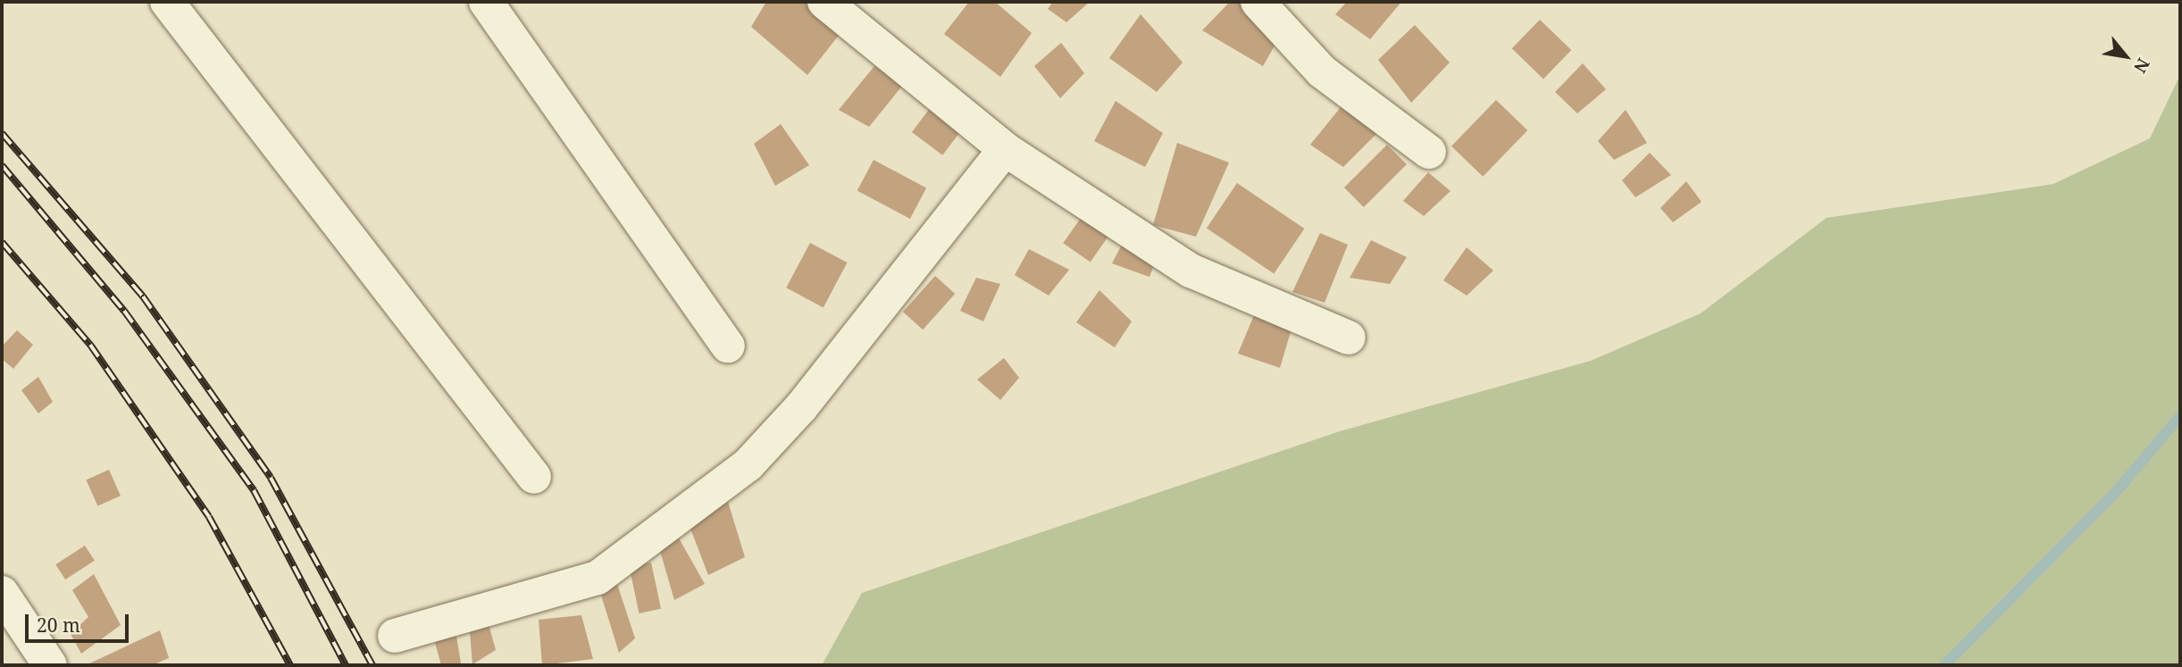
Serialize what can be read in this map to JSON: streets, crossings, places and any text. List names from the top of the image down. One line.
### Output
{"scale_bar":"20 m","north":"bottom right"}
